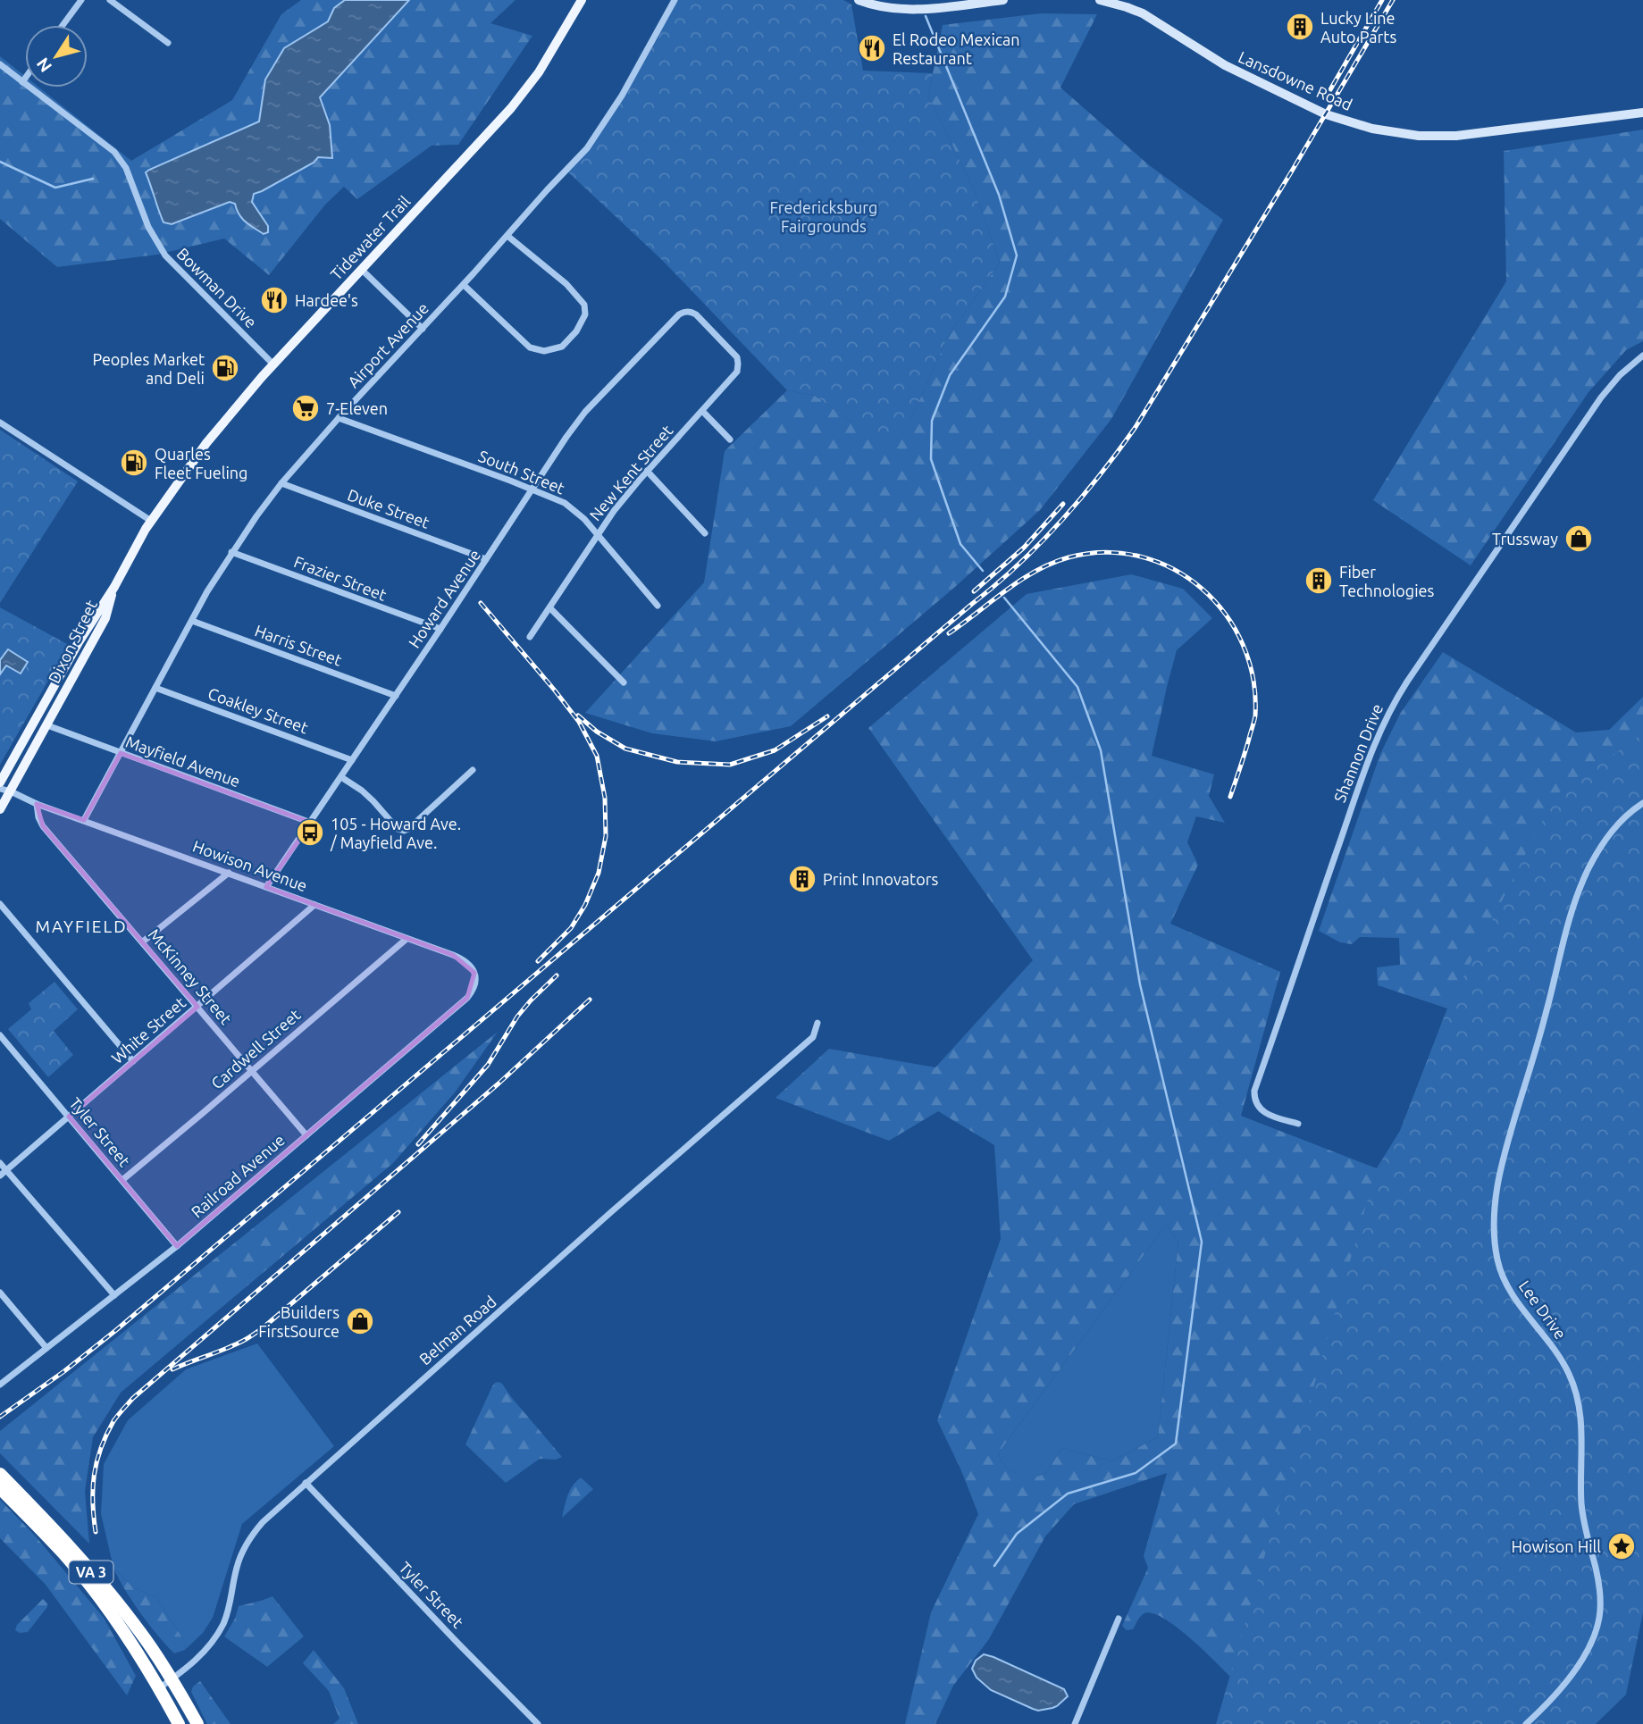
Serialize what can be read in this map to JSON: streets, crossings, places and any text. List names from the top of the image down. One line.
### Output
{"streets":{"highway":["VA 3"],"main road":["Lansdowne Road","Tidewater Trail","Dixon Street"],"street":["Bowman Drive","Airport Avenue","South Street","New Kent Street","Duke Street","Frazier Street","Howard Avenue","Harris Street","Coakley Street","Shannon Drive","Mayfield Avenue","Howison Avenue","McKinney Street","White Street","Cardwell Street","Tyler Street","Railroad Avenue","Lee Drive","Belman Road"]},"crossings":[["Tidewater Trail","Bowman Drive"],["Tidewater Trail","Dixon Street"],["Airport Avenue","South Street"],["Airport Avenue","Duke Street"],["Airport Avenue","Frazier Street"],["Airport Avenue","Harris Street"],["Airport Avenue","Coakley Street"],["Airport Avenue","Mayfield Avenue"],["Airport Avenue","Howison Avenue"],["South Street","New Kent Street"],["South Street","Howard Avenue"],["New Kent Street","Howard Avenue"],["Duke Street","Howard Avenue"],["Frazier Street","Howard Avenue"],["Howard Avenue","Harris Street"],["Howard Avenue","Coakley Street"],["Howard Avenue","Mayfield Avenue"],["Howard Avenue","Howison Avenue"],["Dixon Street","Mayfield Avenue"],["Dixon Street","Howison Avenue"],["Howison Avenue","McKinney Street"],["Howison Avenue","White Street"],["Howison Avenue","Cardwell Street"],["Howison Avenue","Railroad Avenue"],["McKinney Street","White Street"],["McKinney Street","Cardwell Street"],["McKinney Street","Railroad Avenue"],["White Street","Tyler Street"],["Cardwell Street","Tyler Street"],["Tyler Street","Railroad Avenue"],["Tyler Street","Belman Road"],["Belman Road","VA 3"]],"districts":["MAYFIELD"],"parks":["Fredericksburg Fairgrounds"],"places":{"building":["Lucky Line Auto Parts","Fiber Technologies","Print Innovators"],"restaurant":["El Rodeo Mexican Restaurant","Hardee's"],"fuel station":["Peoples Market and Deli","Quarles Fleet Fueling"],"supermarket":["7-Eleven"],"shop":["Trussway","Builders FirstSource"],"bus stop":["105 - Howard Ave. / Mayfield Ave."],"place":["Howison Hill"]},"north":"bottom left"}
